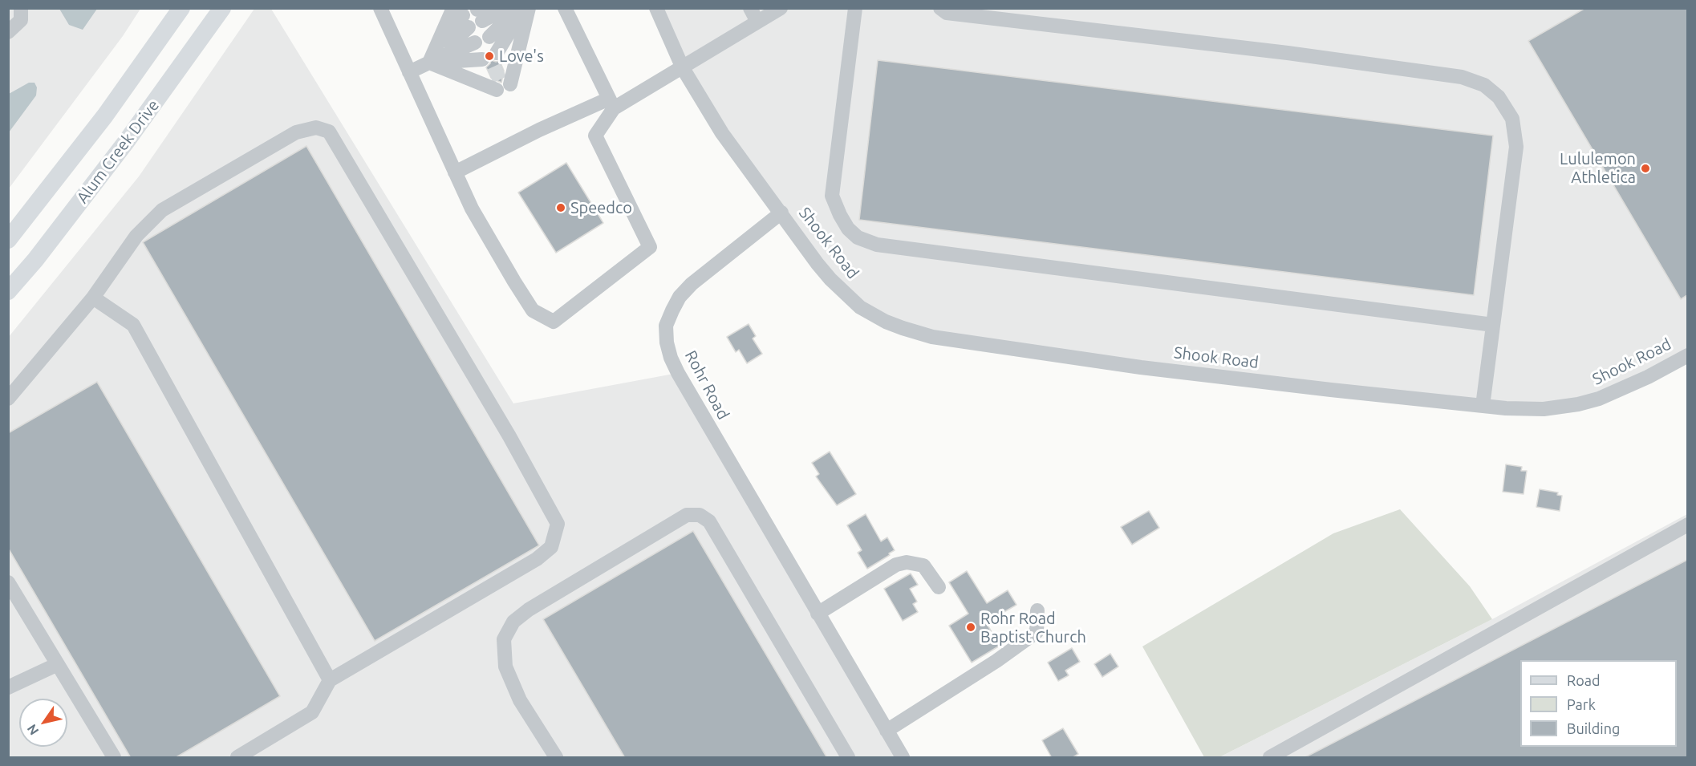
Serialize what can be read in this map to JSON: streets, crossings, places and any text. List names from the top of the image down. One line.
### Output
{"streets":{"main road":["Alum Creek Drive"],"street":["Shook Road","Rohr Road"]},"crossings":[["Shook Road","Rohr Road"]],"places":["Love's","Lululemon Athletica","Speedco","Rohr Road Baptist Church"],"legend":["Road","Park","Building"],"north":"bottom left"}
